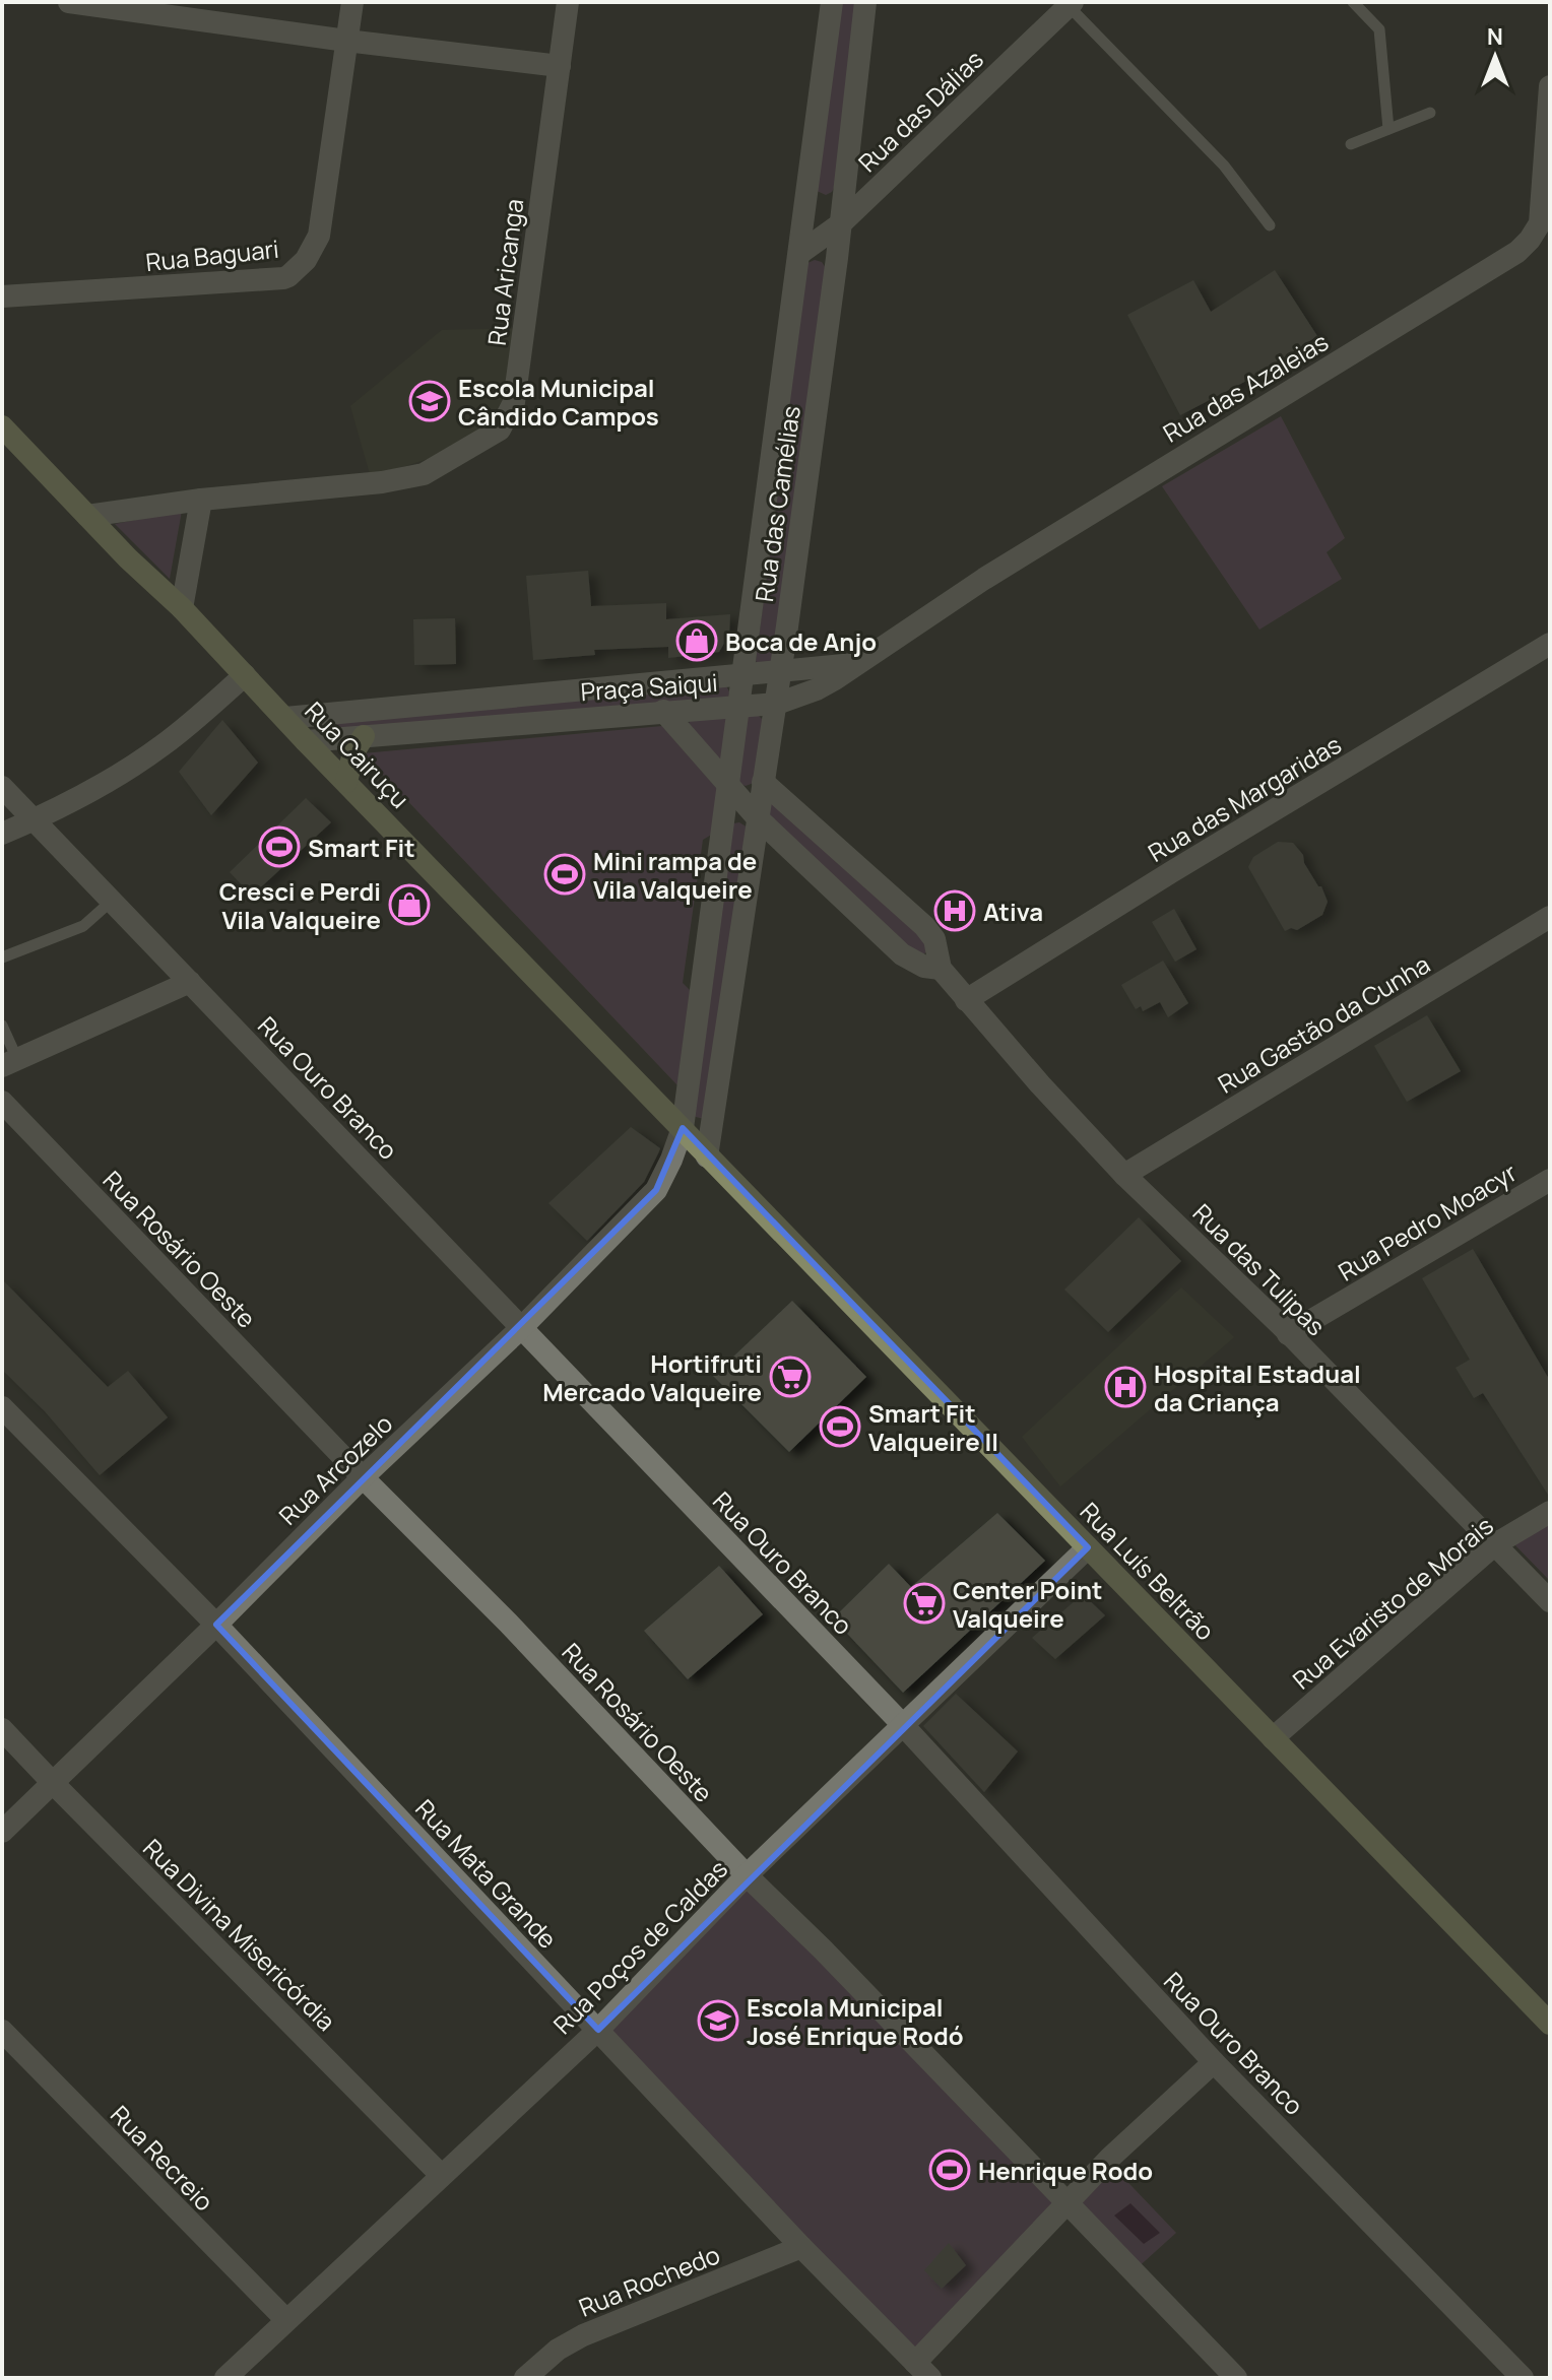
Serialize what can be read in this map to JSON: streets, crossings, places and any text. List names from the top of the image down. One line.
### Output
{"streets":{"main road":["Rua Cairuçu","Rua Luís Beltrão"],"street":["Rua das Dálias","Rua Baguari","Rua Aricanga","Rua das Azaleias","Rua das Camélias","Praça Saiqui","Rua das Margaridas","Rua Gastão da Cunha","Rua Ouro Branco","Rua Pedro Moacyr","Rua Rosário Oeste","Rua das Tulipas","Rua Arcozelo","Rua Evaristo de Morais","Rua Mata Grande","Rua Divina Misericórdia","Rua Poços de Caldas","Rua Recreio","Rua Rochedo"]},"crossings":[["Rua das Dálias","Rua das Camélias"],["Rua Aricanga","Rua Cairuçu"],["Rua das Azaleias","Rua das Camélias"],["Rua das Azaleias","Praça Saiqui"],["Rua das Camélias","Praça Saiqui"],["Rua das Camélias","Rua Cairuçu"],["Rua das Camélias","Rua das Tulipas"],["Rua das Camélias","Rua Arcozelo"],["Rua das Camélias","Rua Luís Beltrão"],["Praça Saiqui","Rua Cairuçu"],["Rua Cairuçu","Rua Arcozelo"],["Rua Cairuçu","Rua Luís Beltrão"],["Rua das Margaridas","Rua das Tulipas"],["Rua Gastão da Cunha","Rua das Tulipas"],["Rua Ouro Branco","Rua Arcozelo"],["Rua Ouro Branco","Rua Poços de Caldas"],["Rua Pedro Moacyr","Rua das Tulipas"],["Rua Rosário Oeste","Rua Arcozelo"],["Rua Rosário Oeste","Rua Poços de Caldas"],["Rua das Tulipas","Rua Evaristo de Morais"],["Rua Arcozelo","Rua Mata Grande"],["Rua Arcozelo","Rua Divina Misericórdia"],["Rua Luís Beltrão","Rua Evaristo de Morais"],["Rua Luís Beltrão","Rua Poços de Caldas"],["Rua Mata Grande","Rua Poços de Caldas"],["Rua Mata Grande","Rua Rochedo"],["Rua Divina Misericórdia","Rua Poços de Caldas"],["Rua Poços de Caldas","Rua Recreio"]],"places":{"school or university":["Escola Municipal Cândido Campos","Escola Municipal José Enrique Rodó"],"shop":["Boca de Anjo","Cresci e Perdi Vila Valqueire"],"sports":["Smart Fit","Mini rampa de Vila Valqueire","Smart Fit Valqueire II","Henrique Rodo"],"hospital":["Ativa","Hospital Estadual da Criança"],"supermarket":["Hortifruti Mercado Valqueire","Center Point Valqueire"]},"north":"top"}
